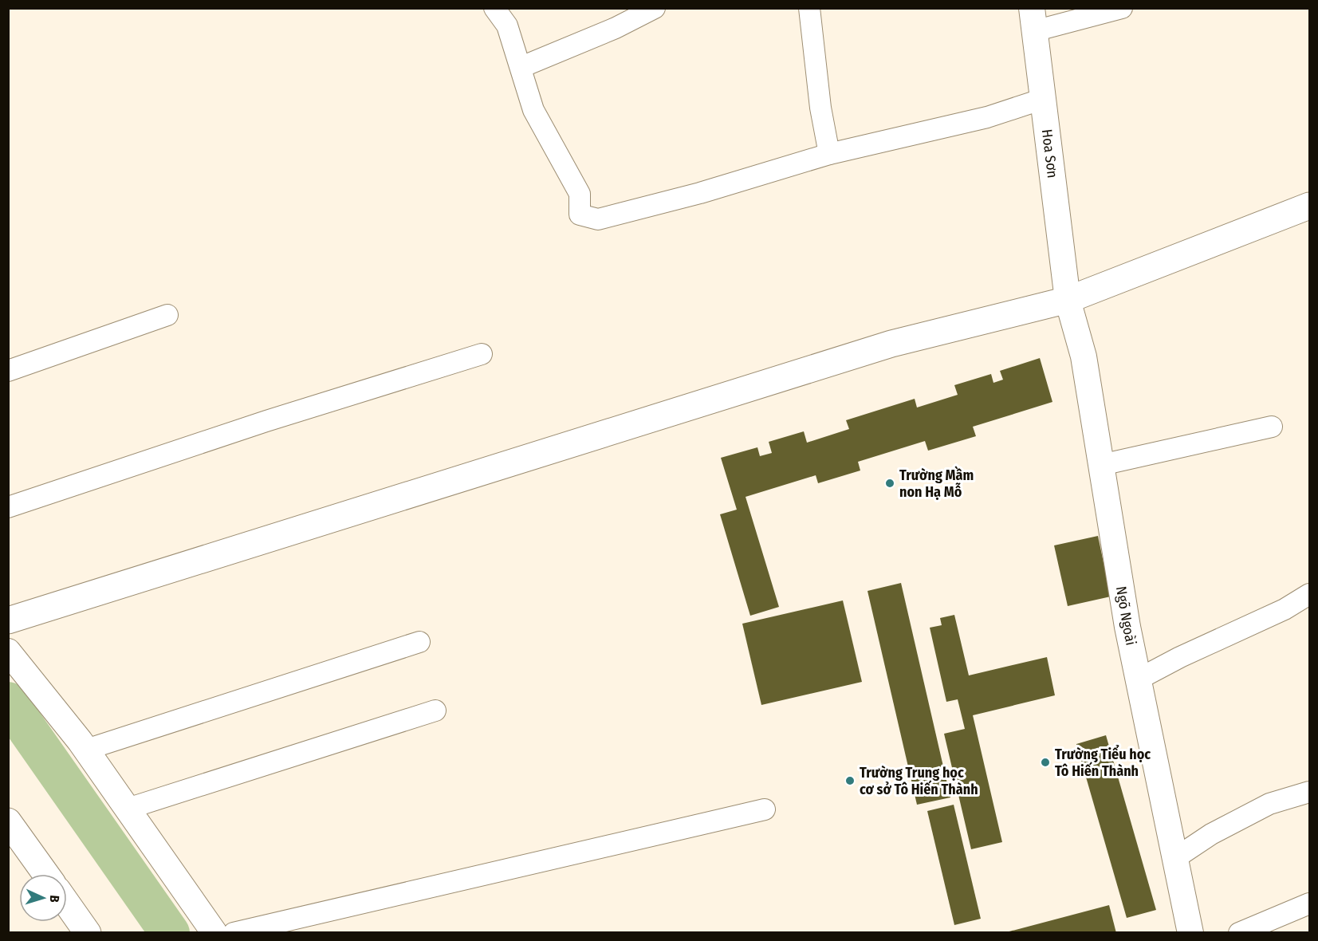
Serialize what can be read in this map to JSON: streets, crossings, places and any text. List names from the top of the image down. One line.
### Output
{"streets":{"street":["Hoa Sơn","Ngõ Ngoài"]},"crossings":[["Hoa Sơn","Ngõ Ngoài"]],"places":["Trường Mầm non Hạ Mỗ","Trường Tiểu học Tô Hiến Thành","Trường Trung học cơ sở Tô Hiến Thành"],"north":"right"}
